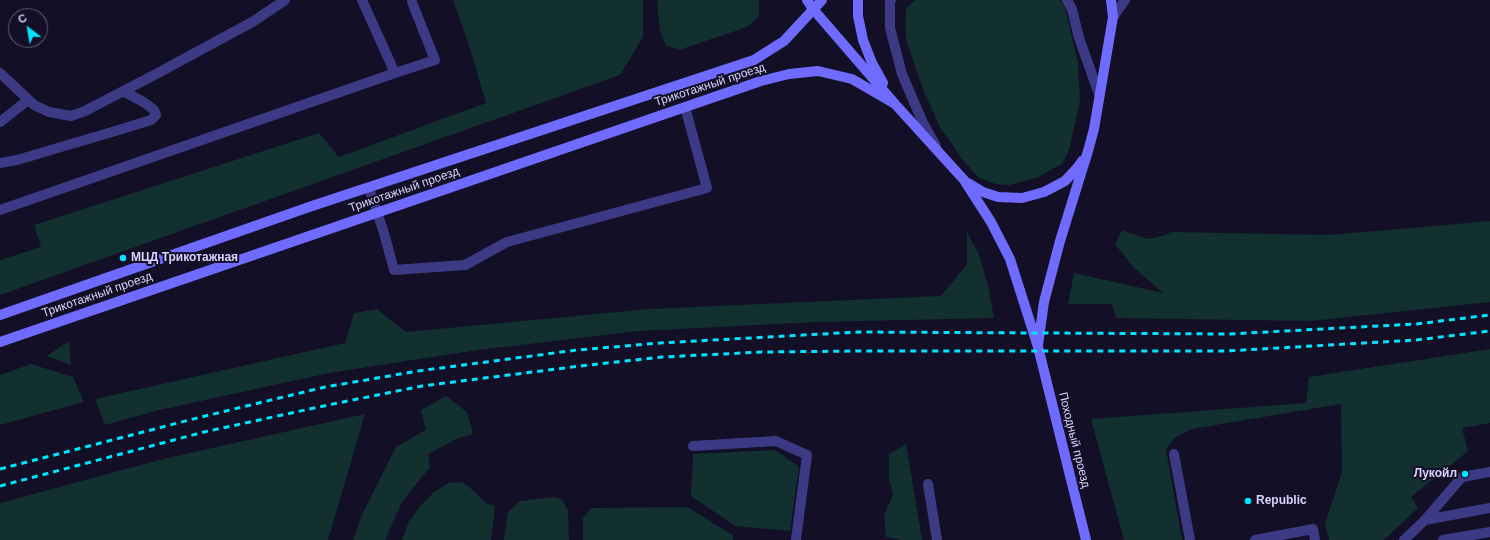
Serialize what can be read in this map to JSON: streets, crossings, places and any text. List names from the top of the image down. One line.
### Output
{"streets":{"main road":["Трикотажный проезд","Походный проезд"]},"places":["МЦД Трикотажная","Лукойл","Republic"],"north":"top left"}
